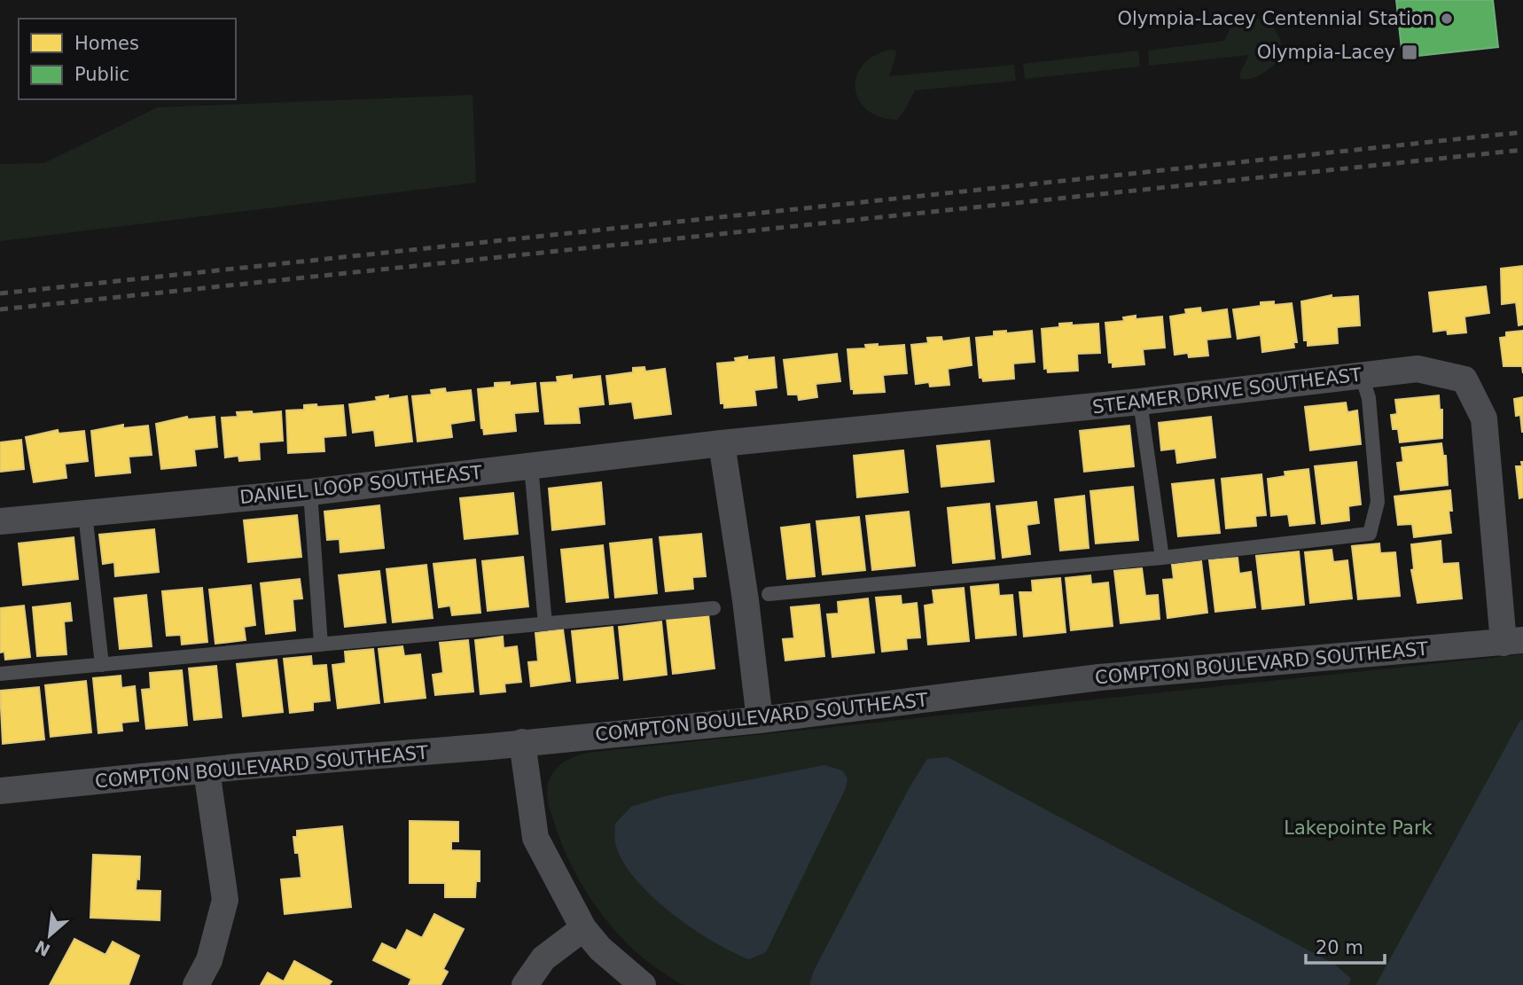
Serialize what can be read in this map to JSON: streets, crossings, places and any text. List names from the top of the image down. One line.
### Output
{"streets":{"street":["STEAMER DRIVE SOUTHEAST","DANIEL LOOP SOUTHEAST","COMPTON BOULEVARD SOUTHEAST"]},"crossings":[["STEAMER DRIVE SOUTHEAST","DANIEL LOOP SOUTHEAST"],["STEAMER DRIVE SOUTHEAST","COMPTON BOULEVARD SOUTHEAST"]],"parks":["Lakepointe Park"],"places":{"other":["Olympia-Lacey Centennial Station"],"transit":["Olympia-Lacey"]},"legend":["Homes","Public"],"scale_bar":"20 m","north":"bottom left"}
